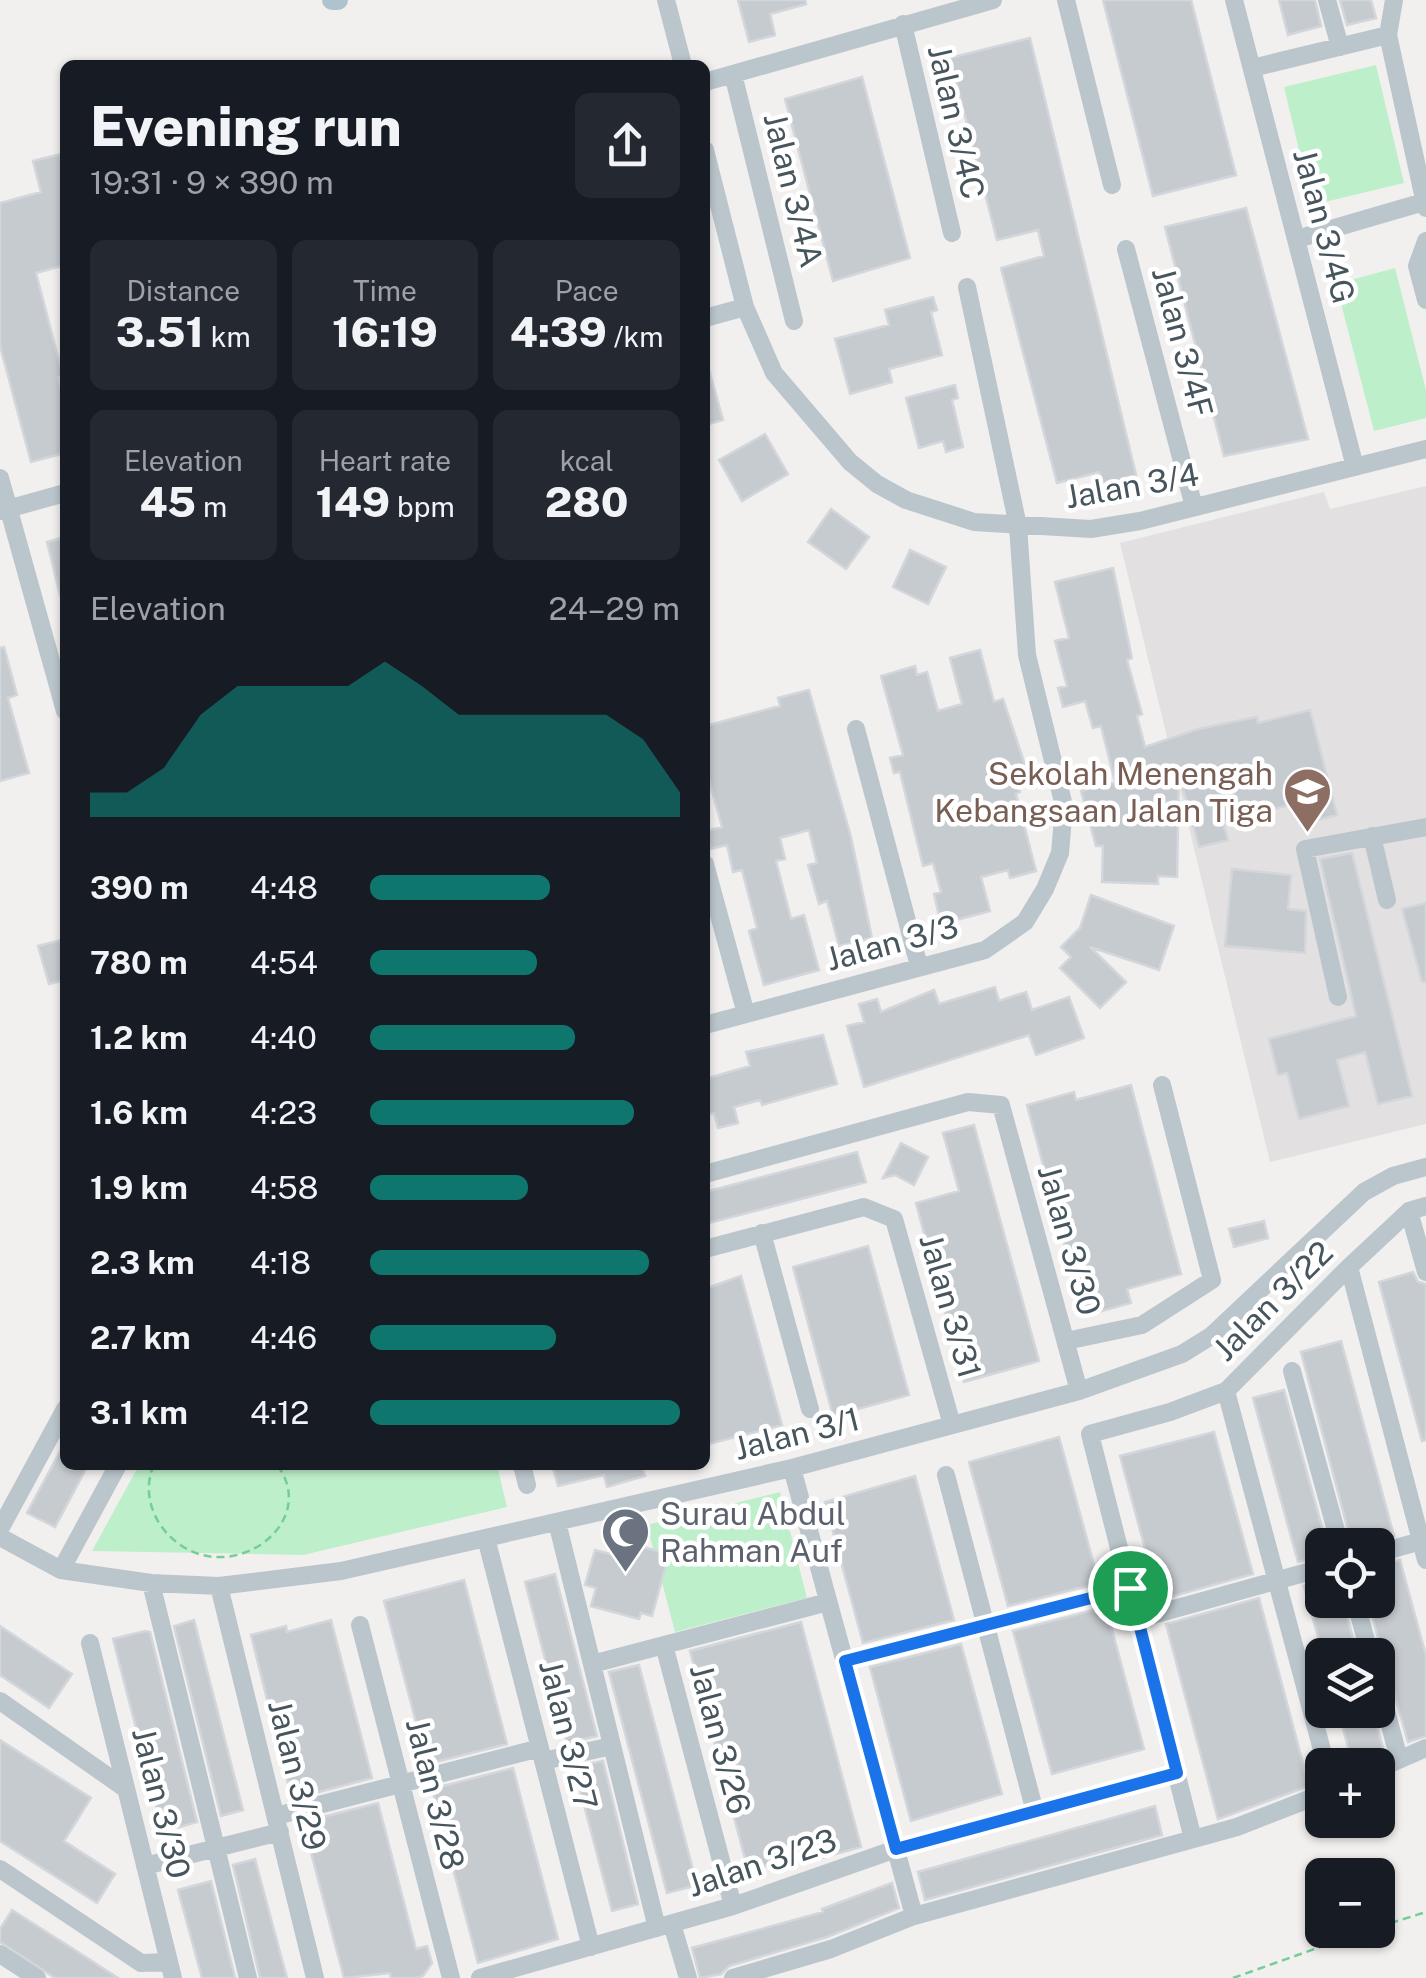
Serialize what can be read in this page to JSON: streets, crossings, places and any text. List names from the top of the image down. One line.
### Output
{"streets":{"street":["Jalan 3/4C","Jalan 3/4A","Jalan 3/4G","Jalan 3/4F","Jalan 3/4","Jalan 3/3","Jalan 3/30","Jalan 3/22","Jalan 3/31","Jalan 3/1","Jalan 3/27","Jalan 3/26","Jalan 3/29","Jalan 3/28","Jalan 3/23"]},"crossings":[["Jalan 3/4G","Jalan 3/4"],["Jalan 3/4F","Jalan 3/4"],["Jalan 3/4","Jalan 3/3"],["Jalan 3/30","Jalan 3/1"],["Jalan 3/22","Jalan 3/23"],["Jalan 3/31","Jalan 3/1"],["Jalan 3/1","Jalan 3/27"],["Jalan 3/1","Jalan 3/29"],["Jalan 3/27","Jalan 3/23"],["Jalan 3/26","Jalan 3/23"]],"places":{"school or university":["Sekolah Menengah Kebangsaan Jalan Tiga"],"mosque":["Surau Abdul Rahman Auf"]},"page":{"heading":["Evening run","19:31 · 9 × 390 m"],"stats":[["Distance","3.51 km"],["Time","16:19"],["Pace","4:39 /km"],["Elevation","45 m"],["Heart rate","149 bpm"],["kcal","280"]],"chart":["Elevation","24–29 m"],"list":[{"name":"390 m","note":"4:48"},{"name":"780 m","note":"4:54"},{"name":"1.2 km","note":"4:40"},{"name":"1.6 km","note":"4:23"},{"name":"1.9 km","note":"4:58"},{"name":"2.3 km","note":"4:18"},{"name":"2.7 km","note":"4:46"},{"name":"3.1 km","note":"4:12"}],"map_buttons":["+","−"]}}
